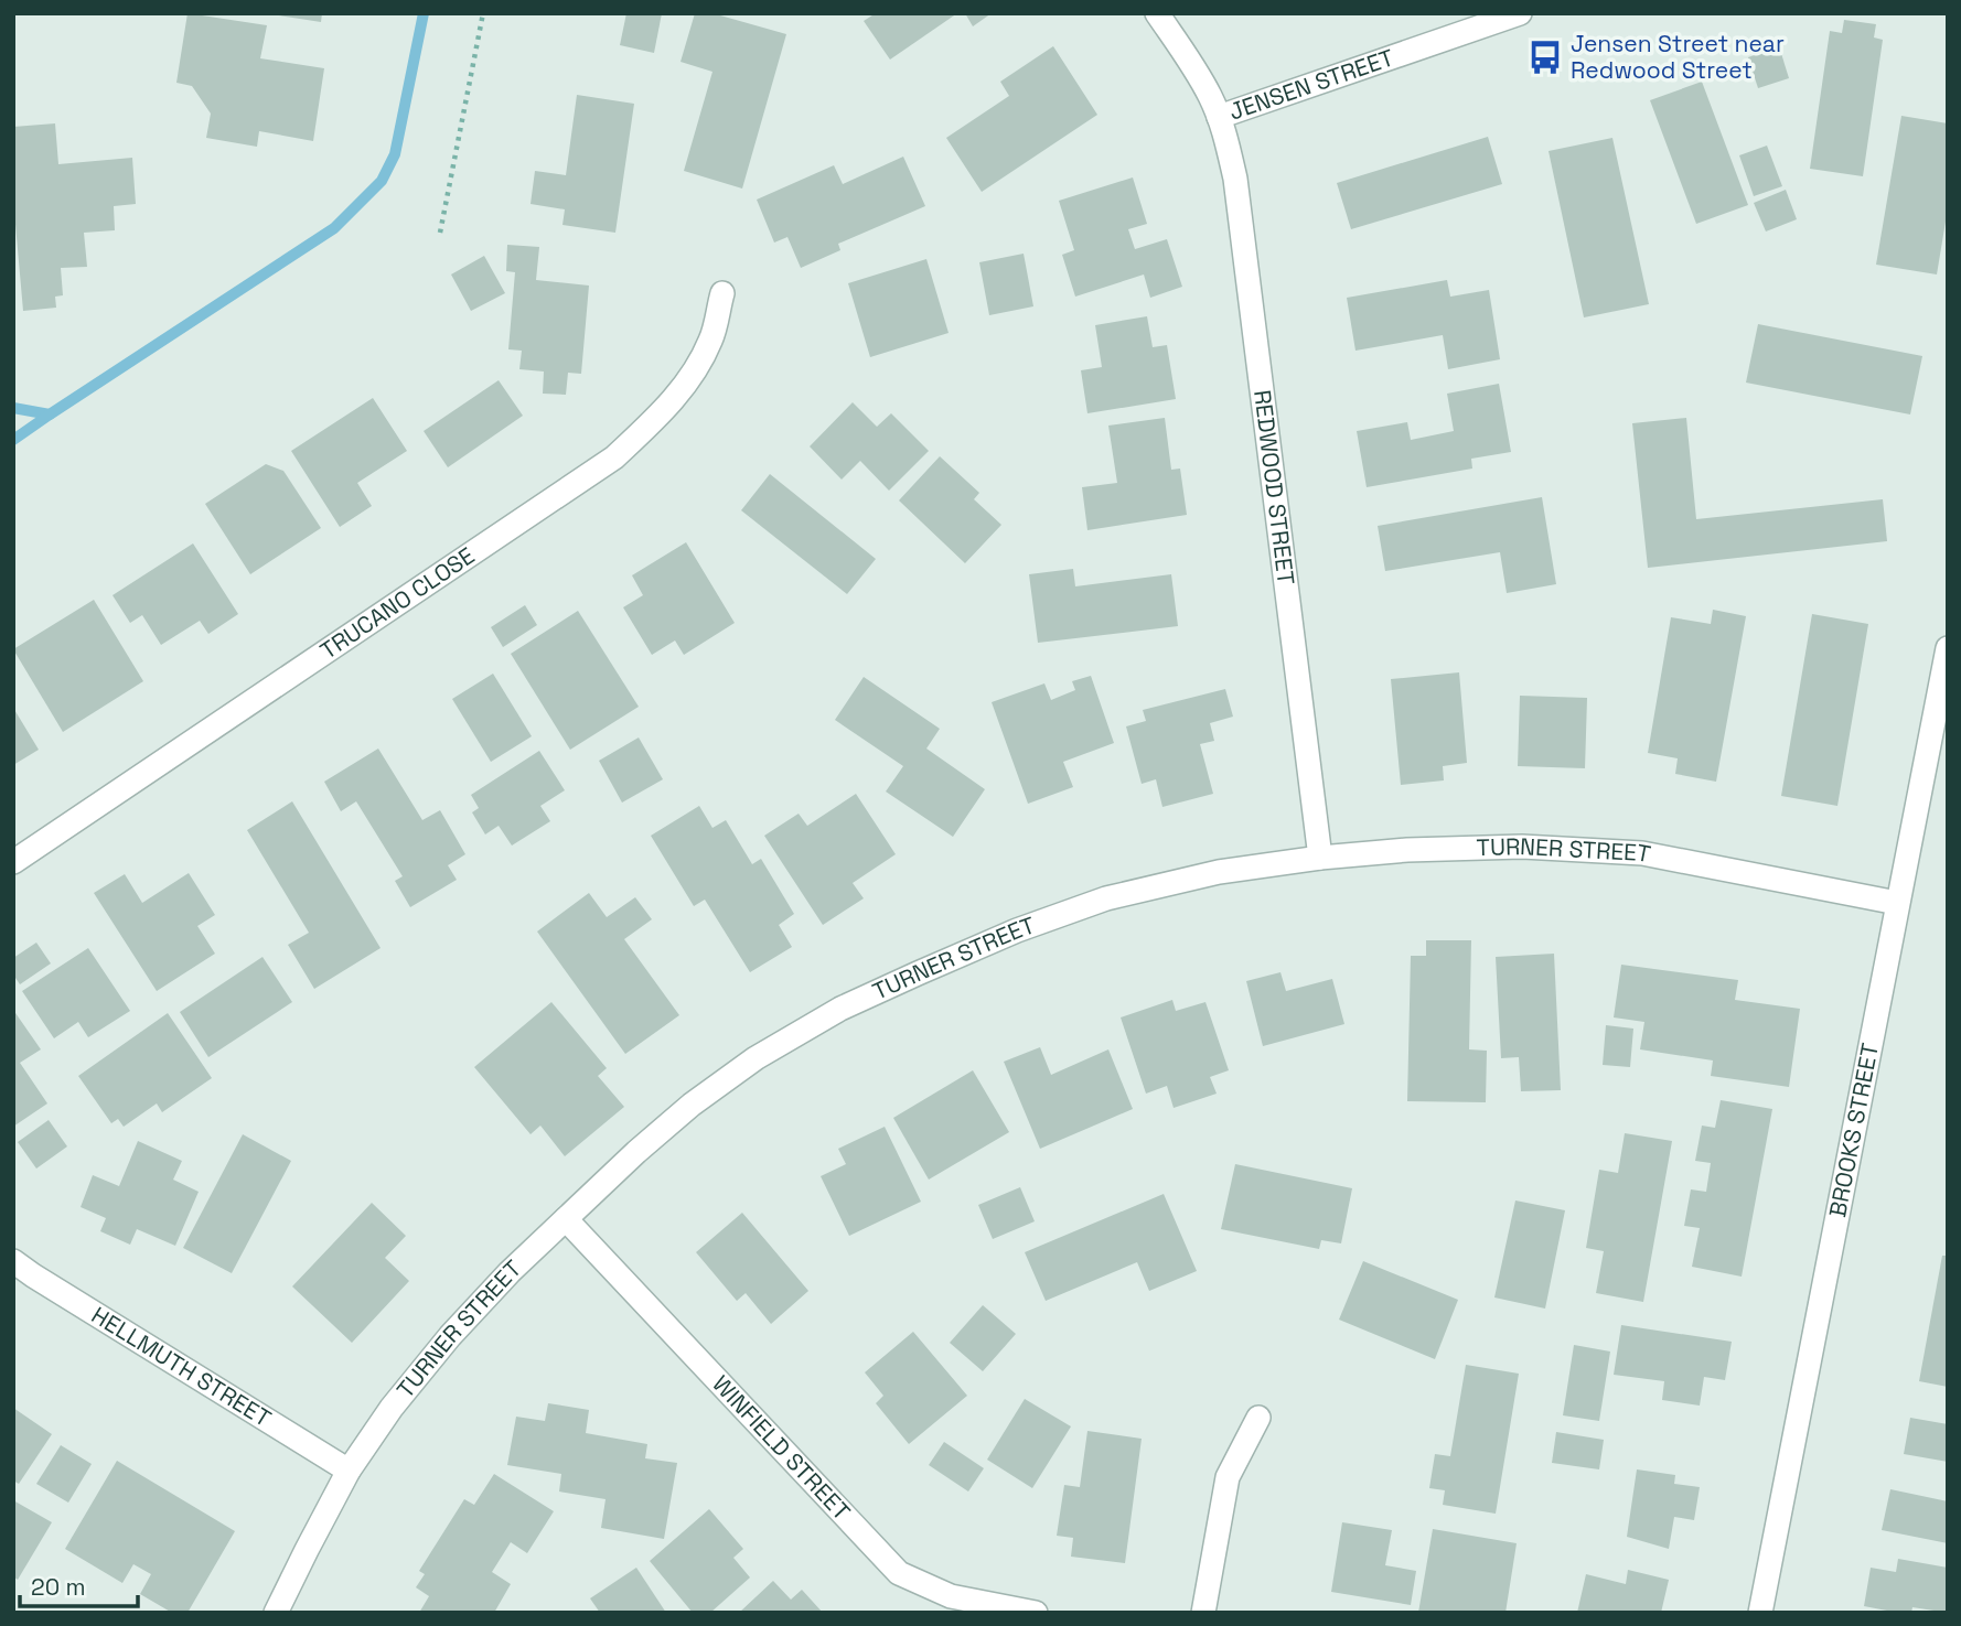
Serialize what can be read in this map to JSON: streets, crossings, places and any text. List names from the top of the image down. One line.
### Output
{"streets":{"street":["JENSEN STREET","REDWOOD STREET","TRUCANO CLOSE","TURNER STREET","BROOKS STREET","HELLMUTH STREET","WINFIELD STREET"]},"crossings":[["JENSEN STREET","REDWOOD STREET"],["REDWOOD STREET","TURNER STREET"],["TURNER STREET","BROOKS STREET"],["TURNER STREET","HELLMUTH STREET"],["TURNER STREET","WINFIELD STREET"]],"places":{"bus stop":["Jensen Street near Redwood Street"]},"scale_bar":"20 m"}
